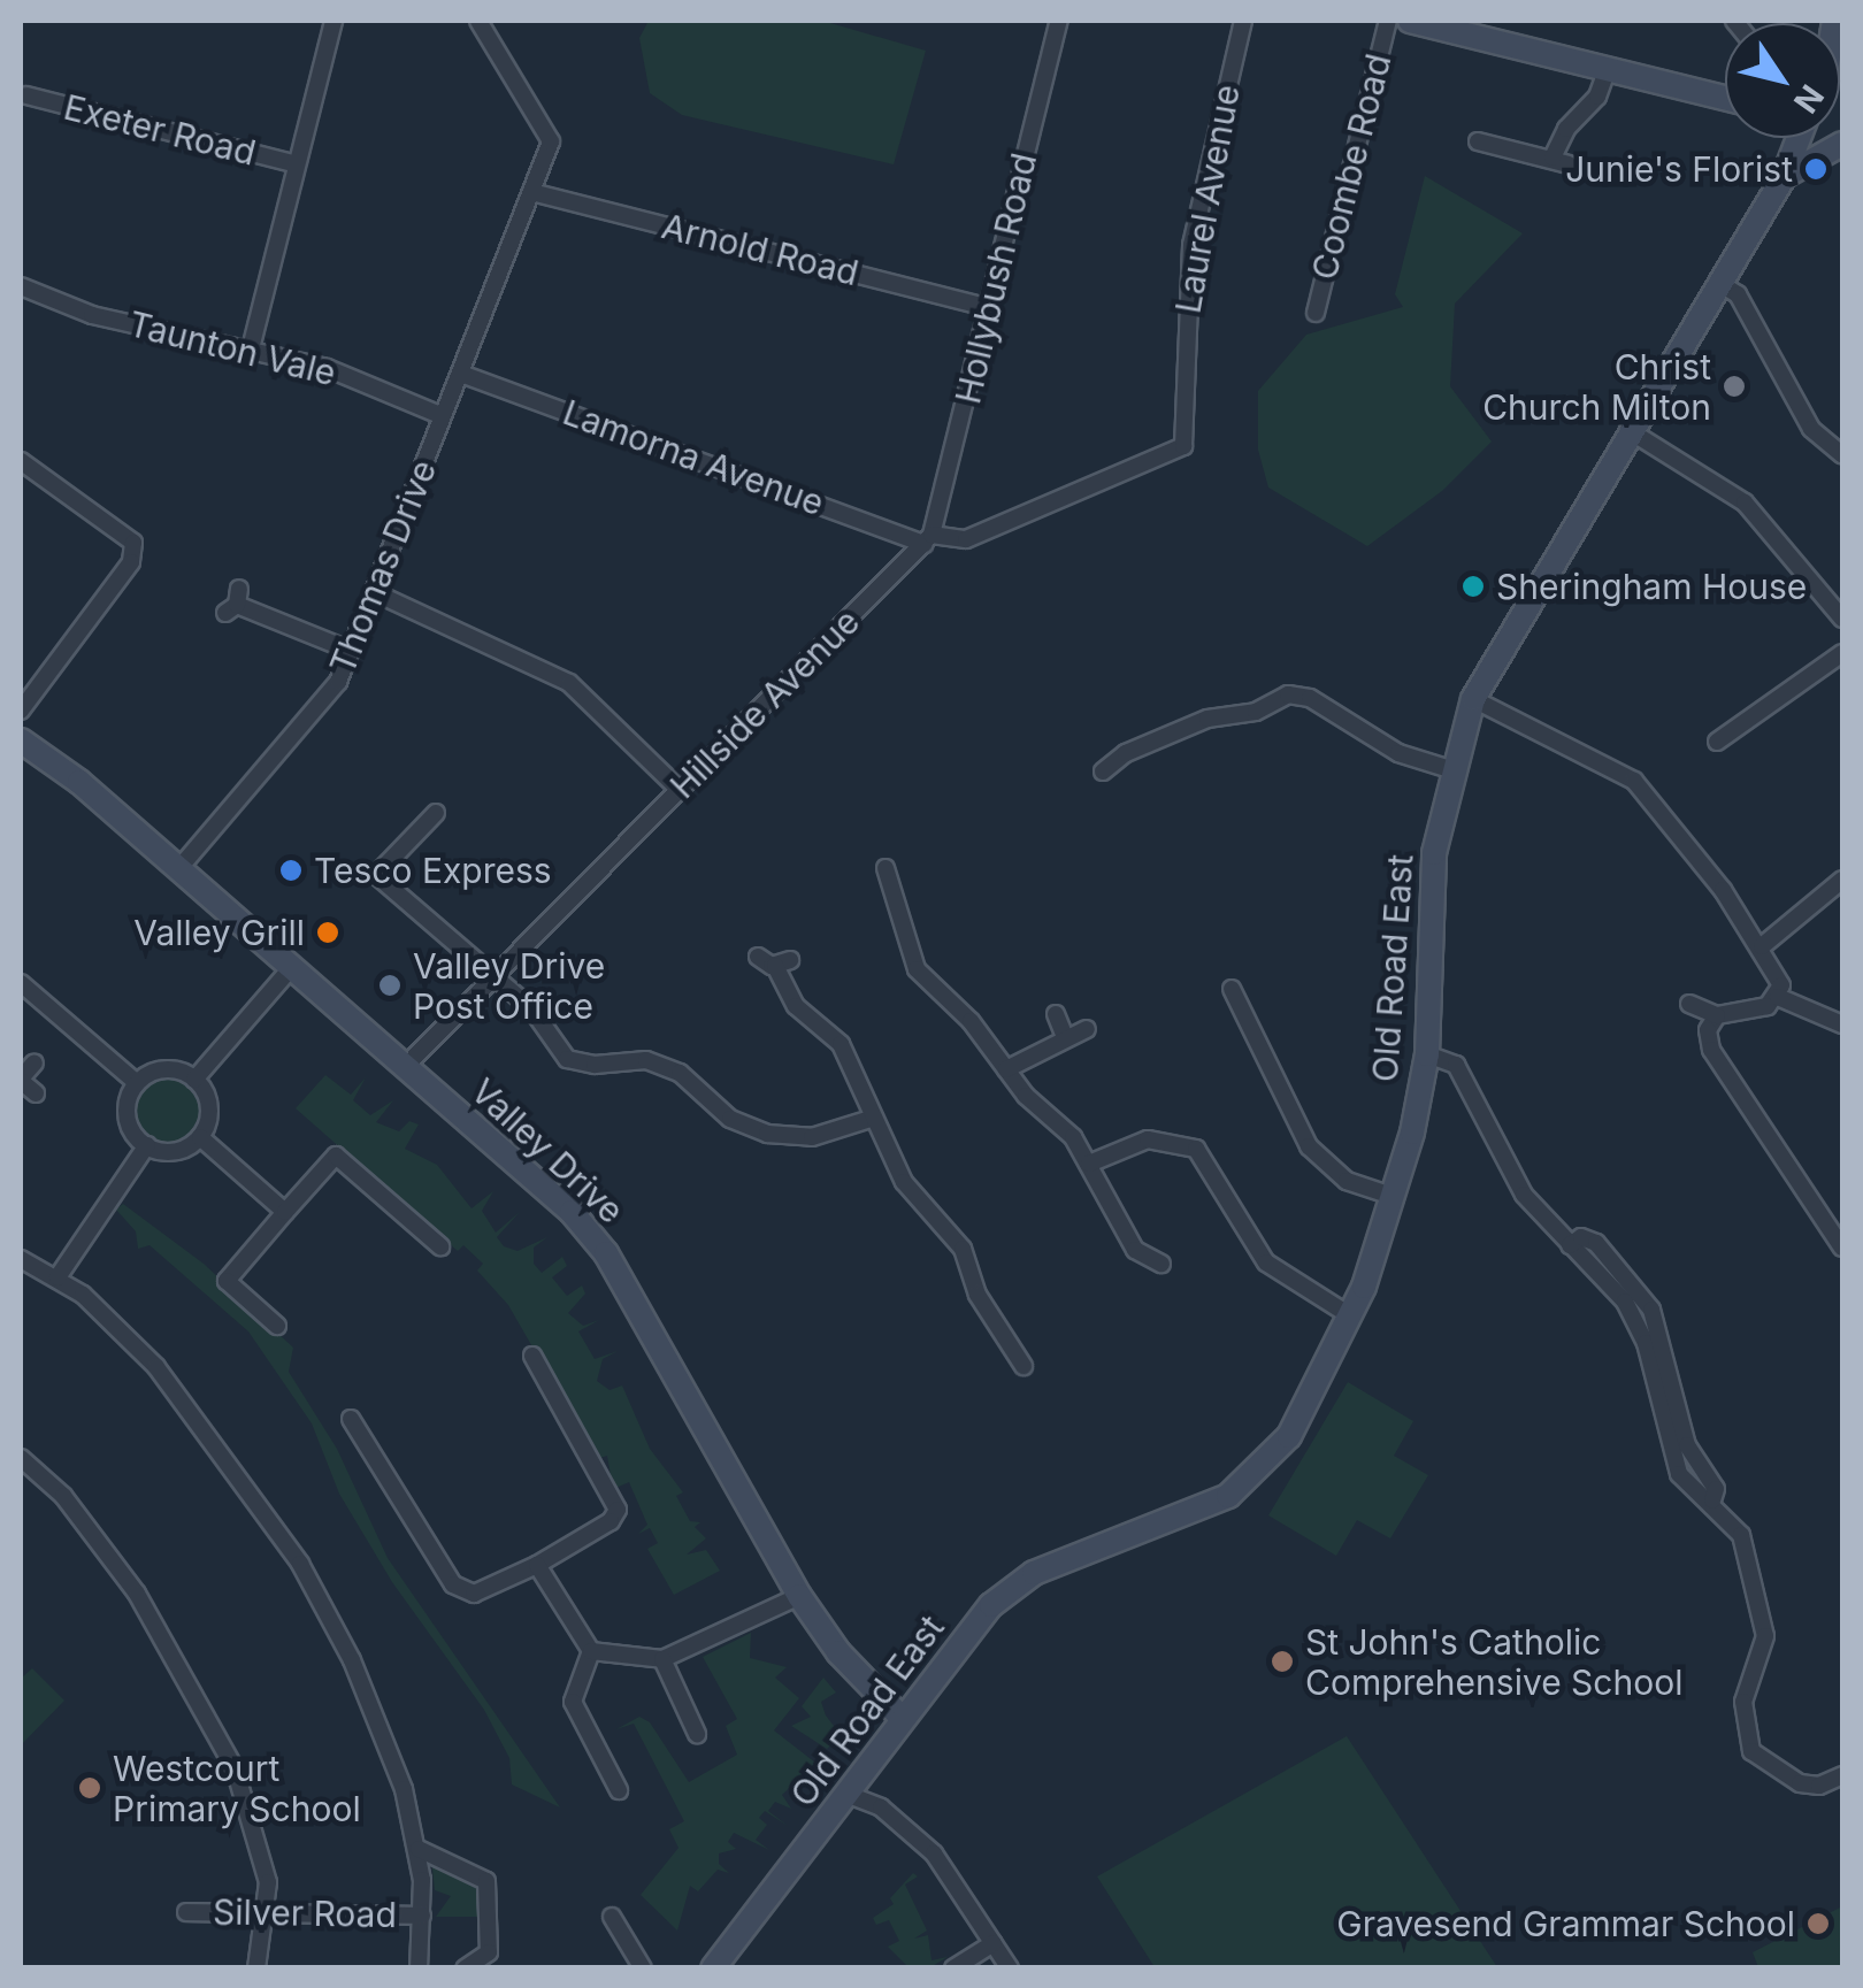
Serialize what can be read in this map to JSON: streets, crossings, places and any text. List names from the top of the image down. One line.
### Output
{"streets":{"main road":["Old Road East","Valley Drive"],"street":["Exeter Road","Coombe Road","Laurel Avenue","Arnold Road","Hollybush Road","Taunton Vale","Lamorna Avenue","Thomas Drive","Hillside Avenue","Silver Road"]},"crossings":[["Laurel Avenue","Hollybush Road"],["Laurel Avenue","Lamorna Avenue"],["Laurel Avenue","Hillside Avenue"],["Arnold Road","Hollybush Road"],["Hollybush Road","Lamorna Avenue"],["Hollybush Road","Hillside Avenue"],["Taunton Vale","Thomas Drive"],["Lamorna Avenue","Hillside Avenue"],["Thomas Drive","Valley Drive"],["Hillside Avenue","Valley Drive"],["Old Road East","Valley Drive"]],"places":["Junie's Florist","Christ Church Milton","Sheringham House","Tesco Express","Valley Grill","Valley Drive Post Office","St John's Catholic Comprehensive School","Westcourt Primary School","Gravesend Grammar School"],"north":"bottom right"}
